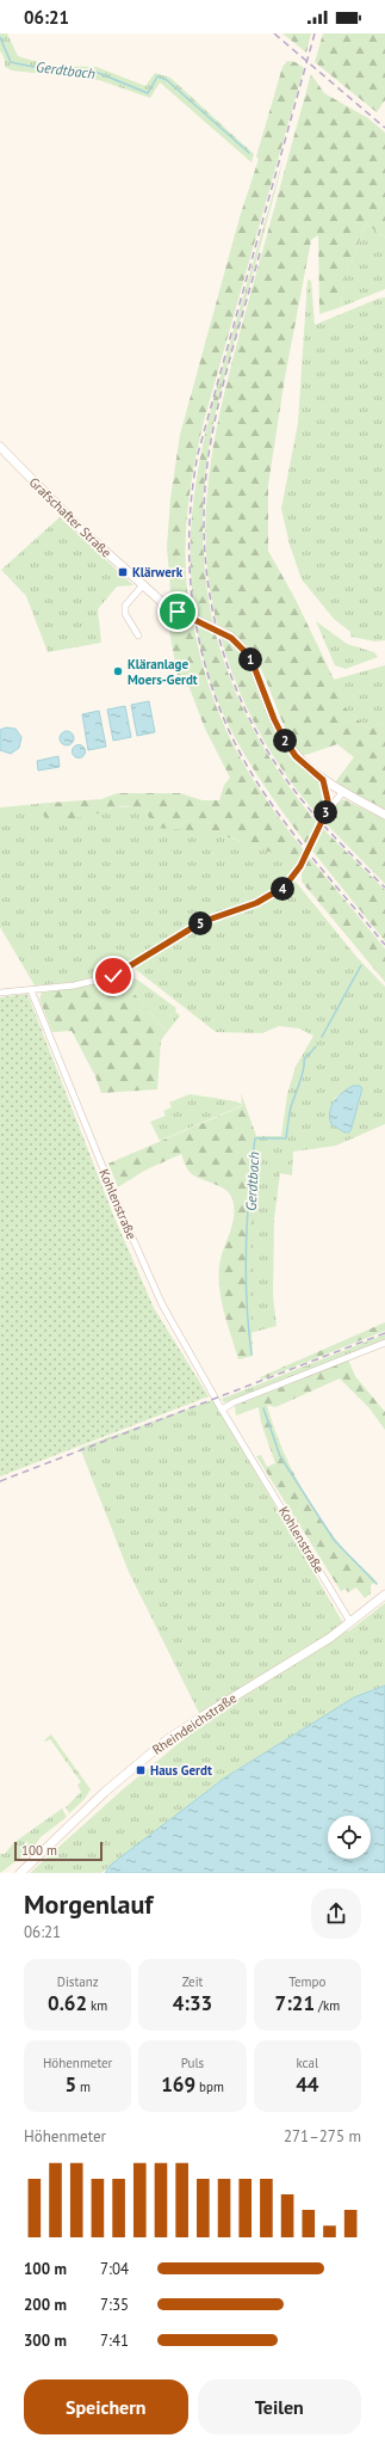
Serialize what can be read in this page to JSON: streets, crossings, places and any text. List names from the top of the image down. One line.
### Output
{"streets":{"main road":["Grafschafter Straße","Rheindeichstraße"],"street":["Kohlenstraße"]},"crossings":[["Kohlenstraße","Rheindeichstraße"]],"water":["Gerdtbach"],"places":{"transit":["Klärwerk","Haus Gerdt"],"other":["Kläranlage Moers-Gerdt"]},"scale_bar":"100 m","page":{"status":"06:21","pins":["1","2","3","4","5"],"scale":"100 m","heading":["Morgenlauf","06:21"],"stats":[["Distanz","0.62 km"],["Zeit","4:33"],["Tempo","7:21 /km"],["Höhenmeter","5 m"],["Puls","169 bpm"],["kcal","44"]],"chart":["Höhenmeter","271–275 m"],"list":[{"name":"100 m","note":"7:04"},{"name":"200 m","note":"7:35"},{"name":"300 m","note":"7:41"}],"buttons":["Speichern","Teilen"]}}
